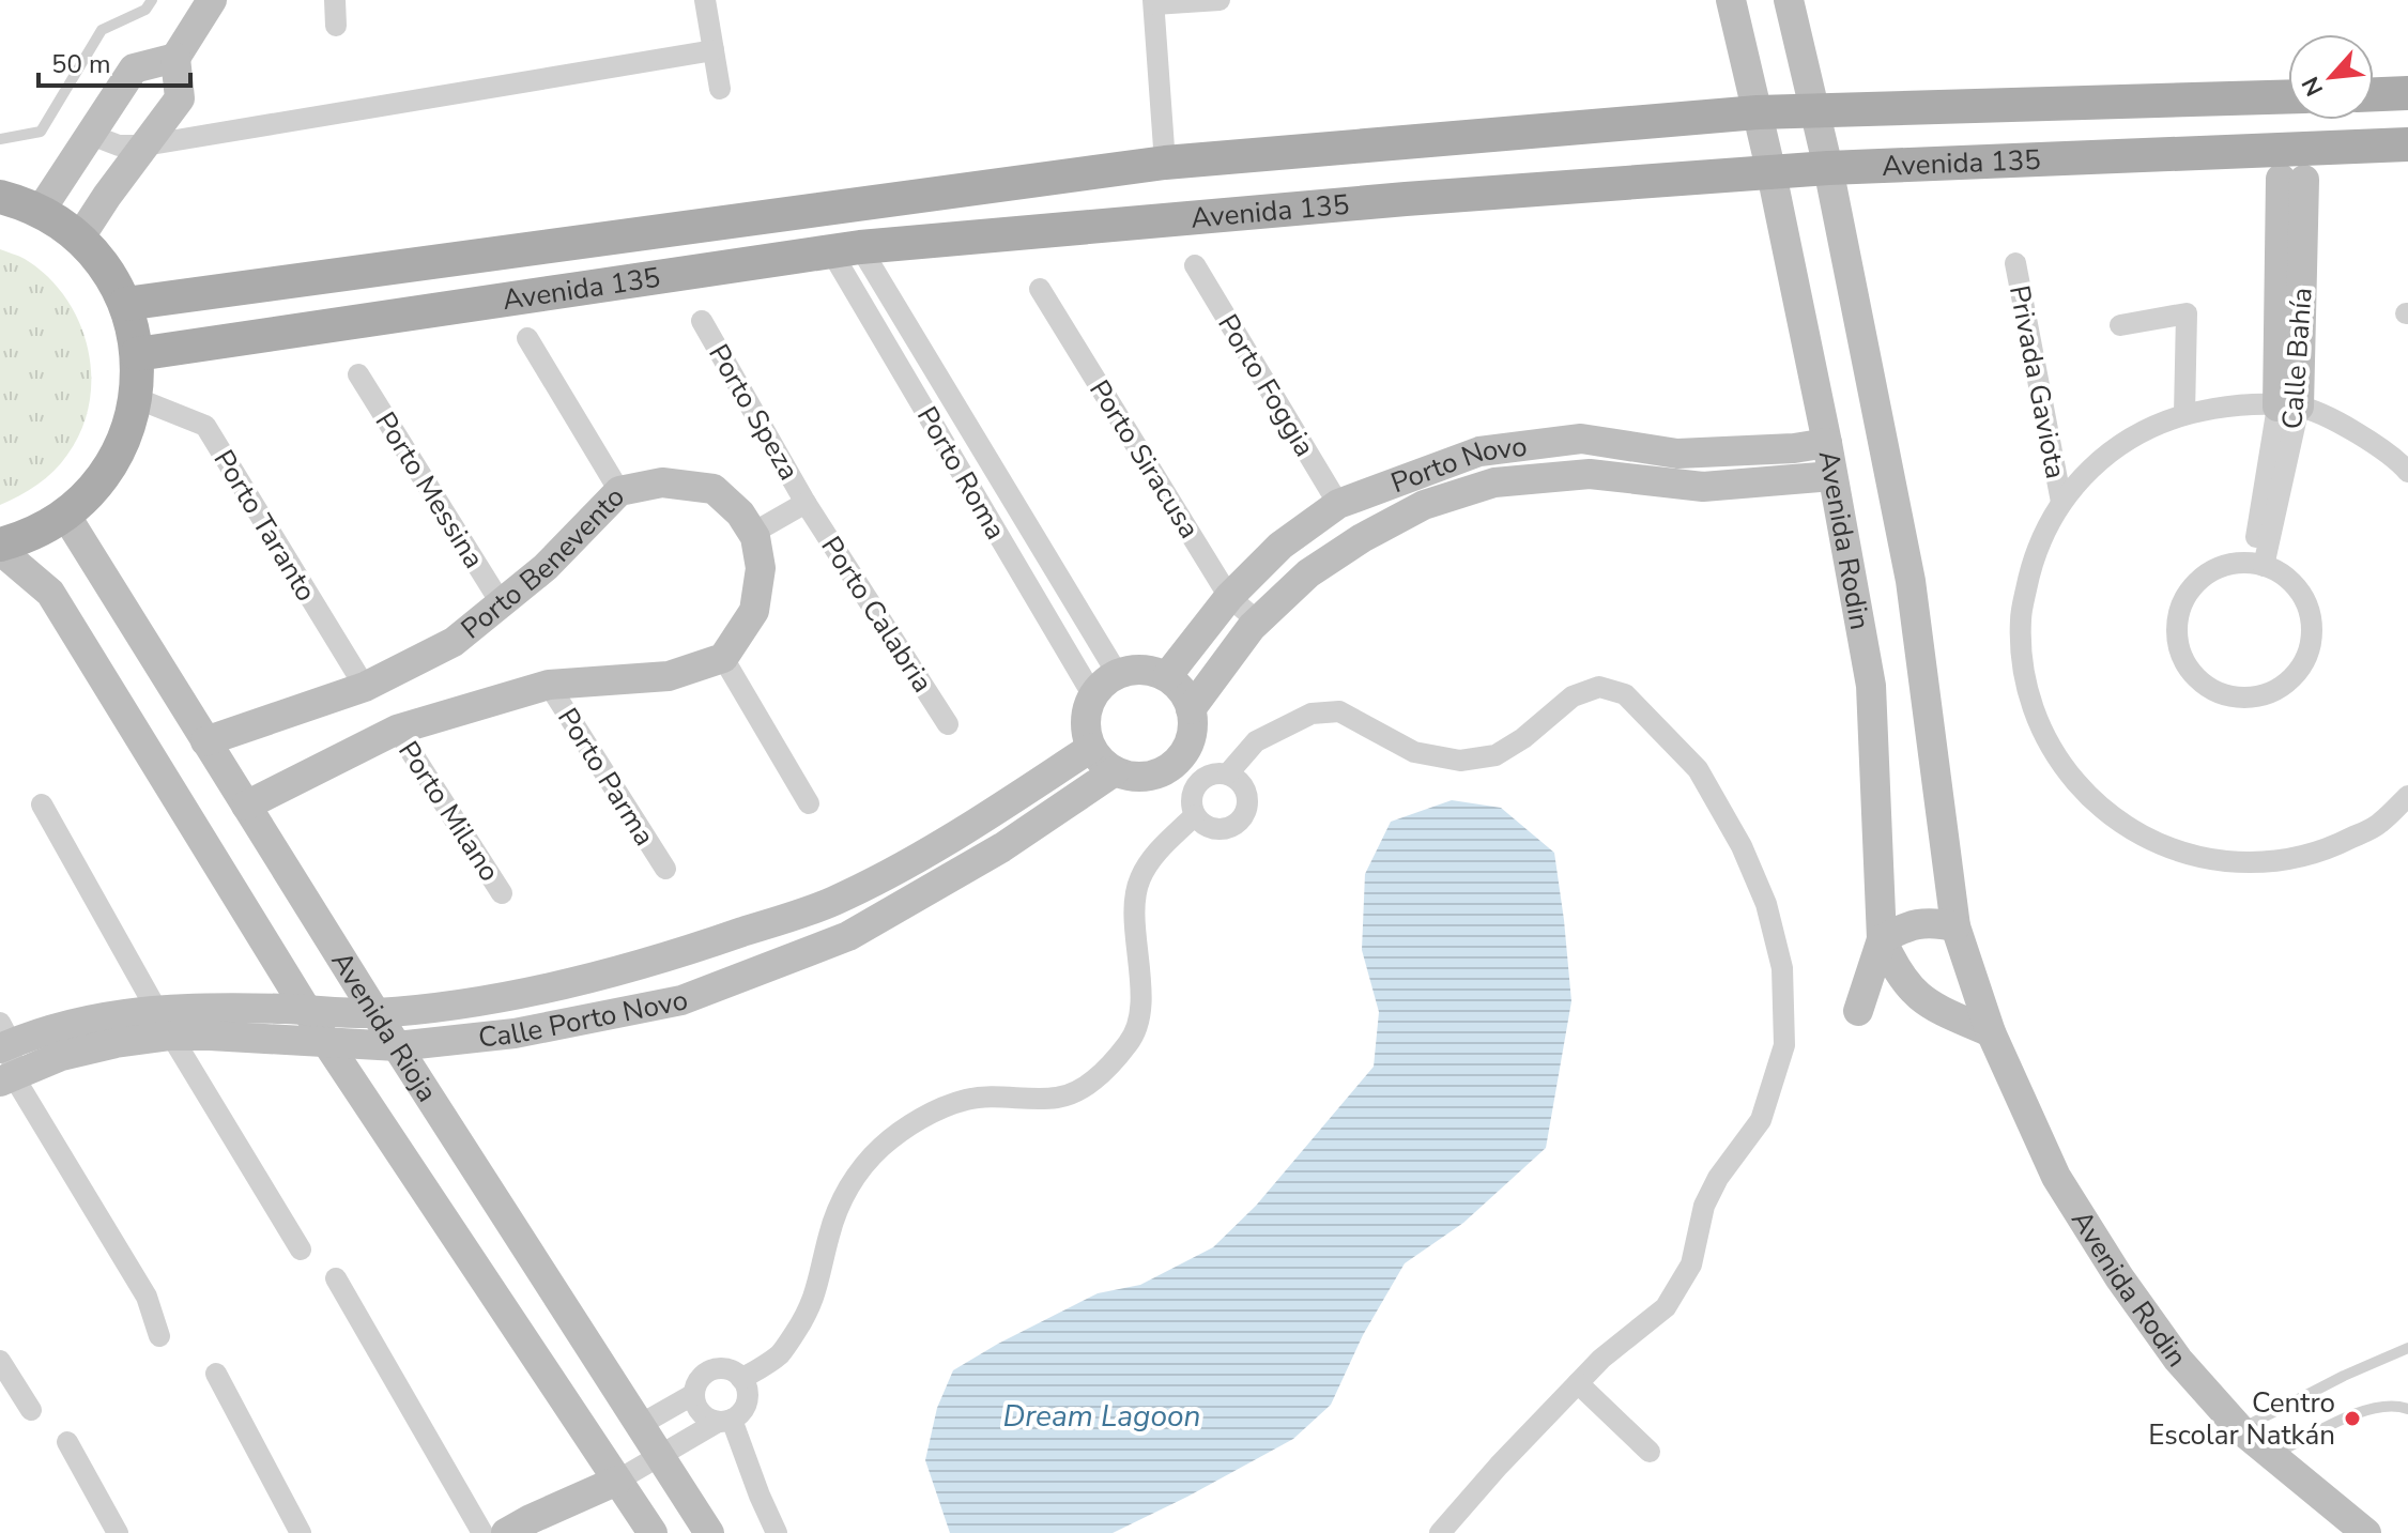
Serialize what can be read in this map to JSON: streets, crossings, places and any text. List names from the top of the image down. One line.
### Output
{"streets":{"main road":["Avenida 135"],"street":["Calle Bahía","Privada Gaviota","Porto Foggia","Porto Speza","Porto Siracusa","Porto Novo","Porto Roma","Porto Messina","Porto Taranto","Avenida Rodin","Porto Benevento","Porto Calabria","Porto Parma","Porto Milano","Calle Porto Novo","Avenida Rioja"]},"crossings":[["Avenida 135","Calle Bahía"],["Avenida 135","Porto Roma"],["Avenida 135","Avenida Rodin"],["Porto Foggia","Porto Novo"],["Porto Speza","Porto Calabria"],["Porto Siracusa","Porto Novo"],["Porto Novo","Porto Roma"],["Porto Novo","Avenida Rodin"],["Porto Novo","Calle Porto Novo"],["Porto Roma","Calle Porto Novo"],["Porto Messina","Porto Benevento"],["Porto Taranto","Porto Benevento"],["Porto Benevento","Avenida Rioja"],["Calle Porto Novo","Avenida Rioja"]],"water":["Dream Lagoon"],"places":["Centro Escolar Natkán"],"scale_bar":"50 m","north":"bottom left"}
